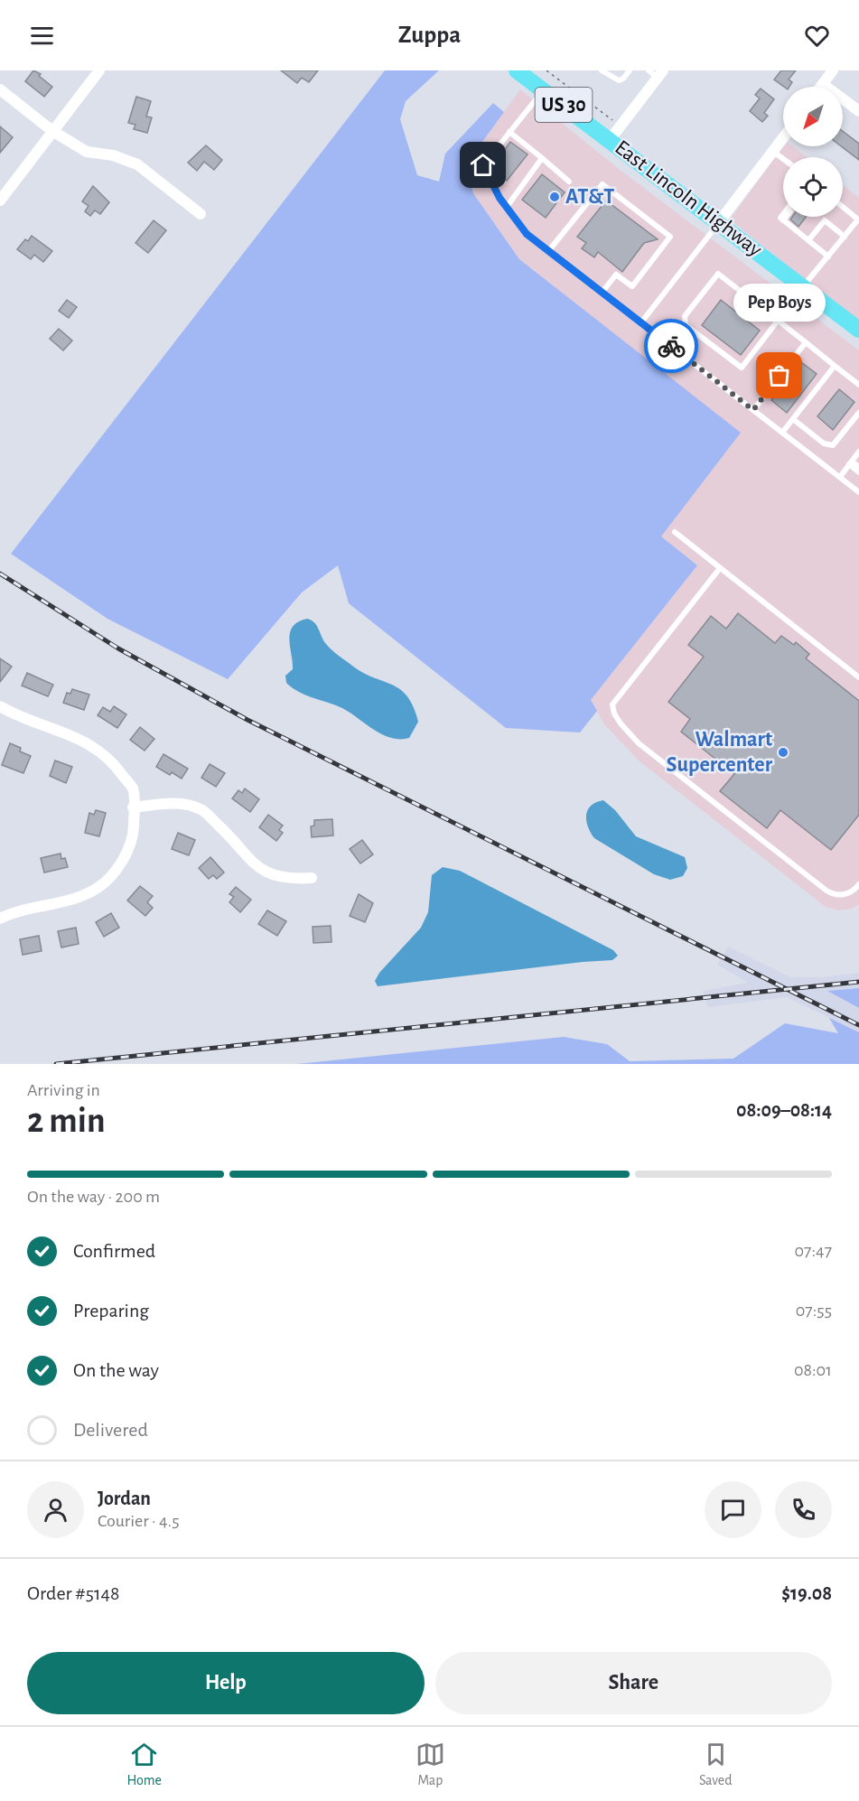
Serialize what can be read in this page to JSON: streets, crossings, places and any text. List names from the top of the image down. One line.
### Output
{"streets":{"main road":["US 30","East Lincoln Highway"]},"places":["AT&T","Pep Boys","Walmart Supercenter"],"north":"bottom left","page":{"header":"Zuppa","bubble":"Pep Boys","heading":["2 min","Arriving in","08:09–08:14"],"panel":["Jordan","Courier · 4.5","Order #5148","$19.08"],"bar":"On the way · 200 m","list":[["Confirmed","07:47"],["Preparing","07:55"],["On the way","08:01"],"Delivered"],"buttons":["Help","Share"],"tabs":["Home","Map","Saved"]}}
